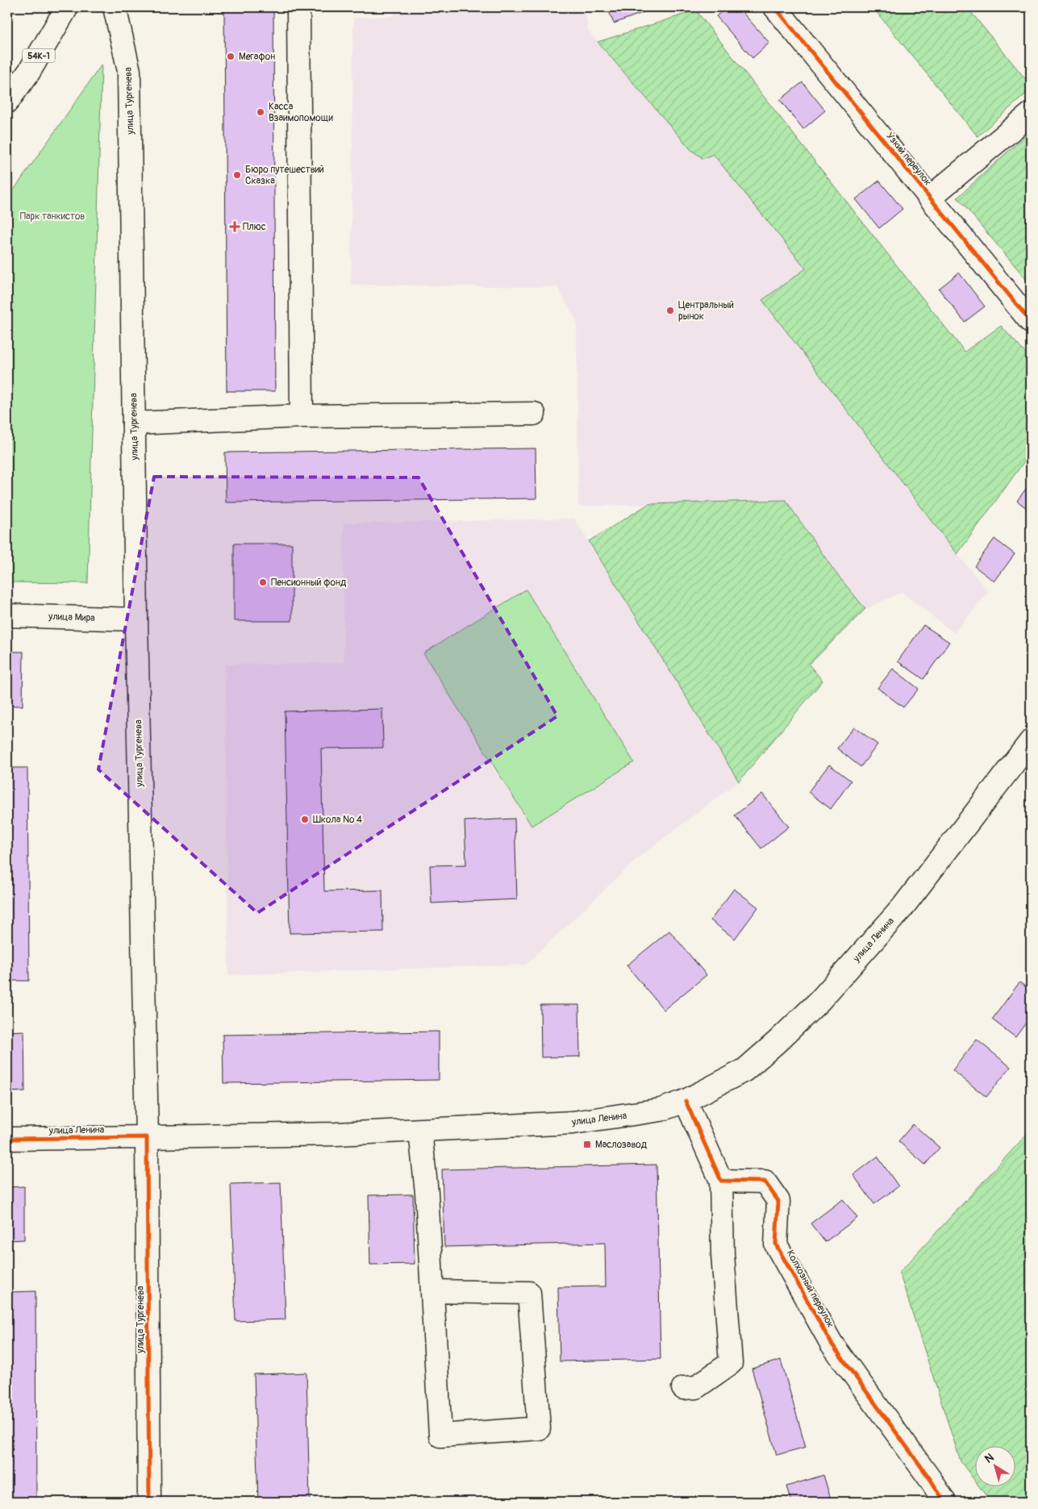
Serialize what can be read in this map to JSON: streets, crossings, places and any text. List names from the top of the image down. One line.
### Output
{"streets":{"main road":["54К-1","улица Тургенева","Узкий переулок","улица Мира","улица Ленина","Колхозный переулок"]},"crossings":[["улица Тургенева","улица Мира"],["улица Тургенева","улица Ленина"]],"parks":["Парк танкистов"],"places":{"other":["Мегафон","Касса Взаимопомощи","Бюро путешествий Сказка","Центральный рынок","Пенсионный фонд","Школа № 4"],"health":["Плюс"],"transit":["Маслозавод"]},"north":"top left"}
